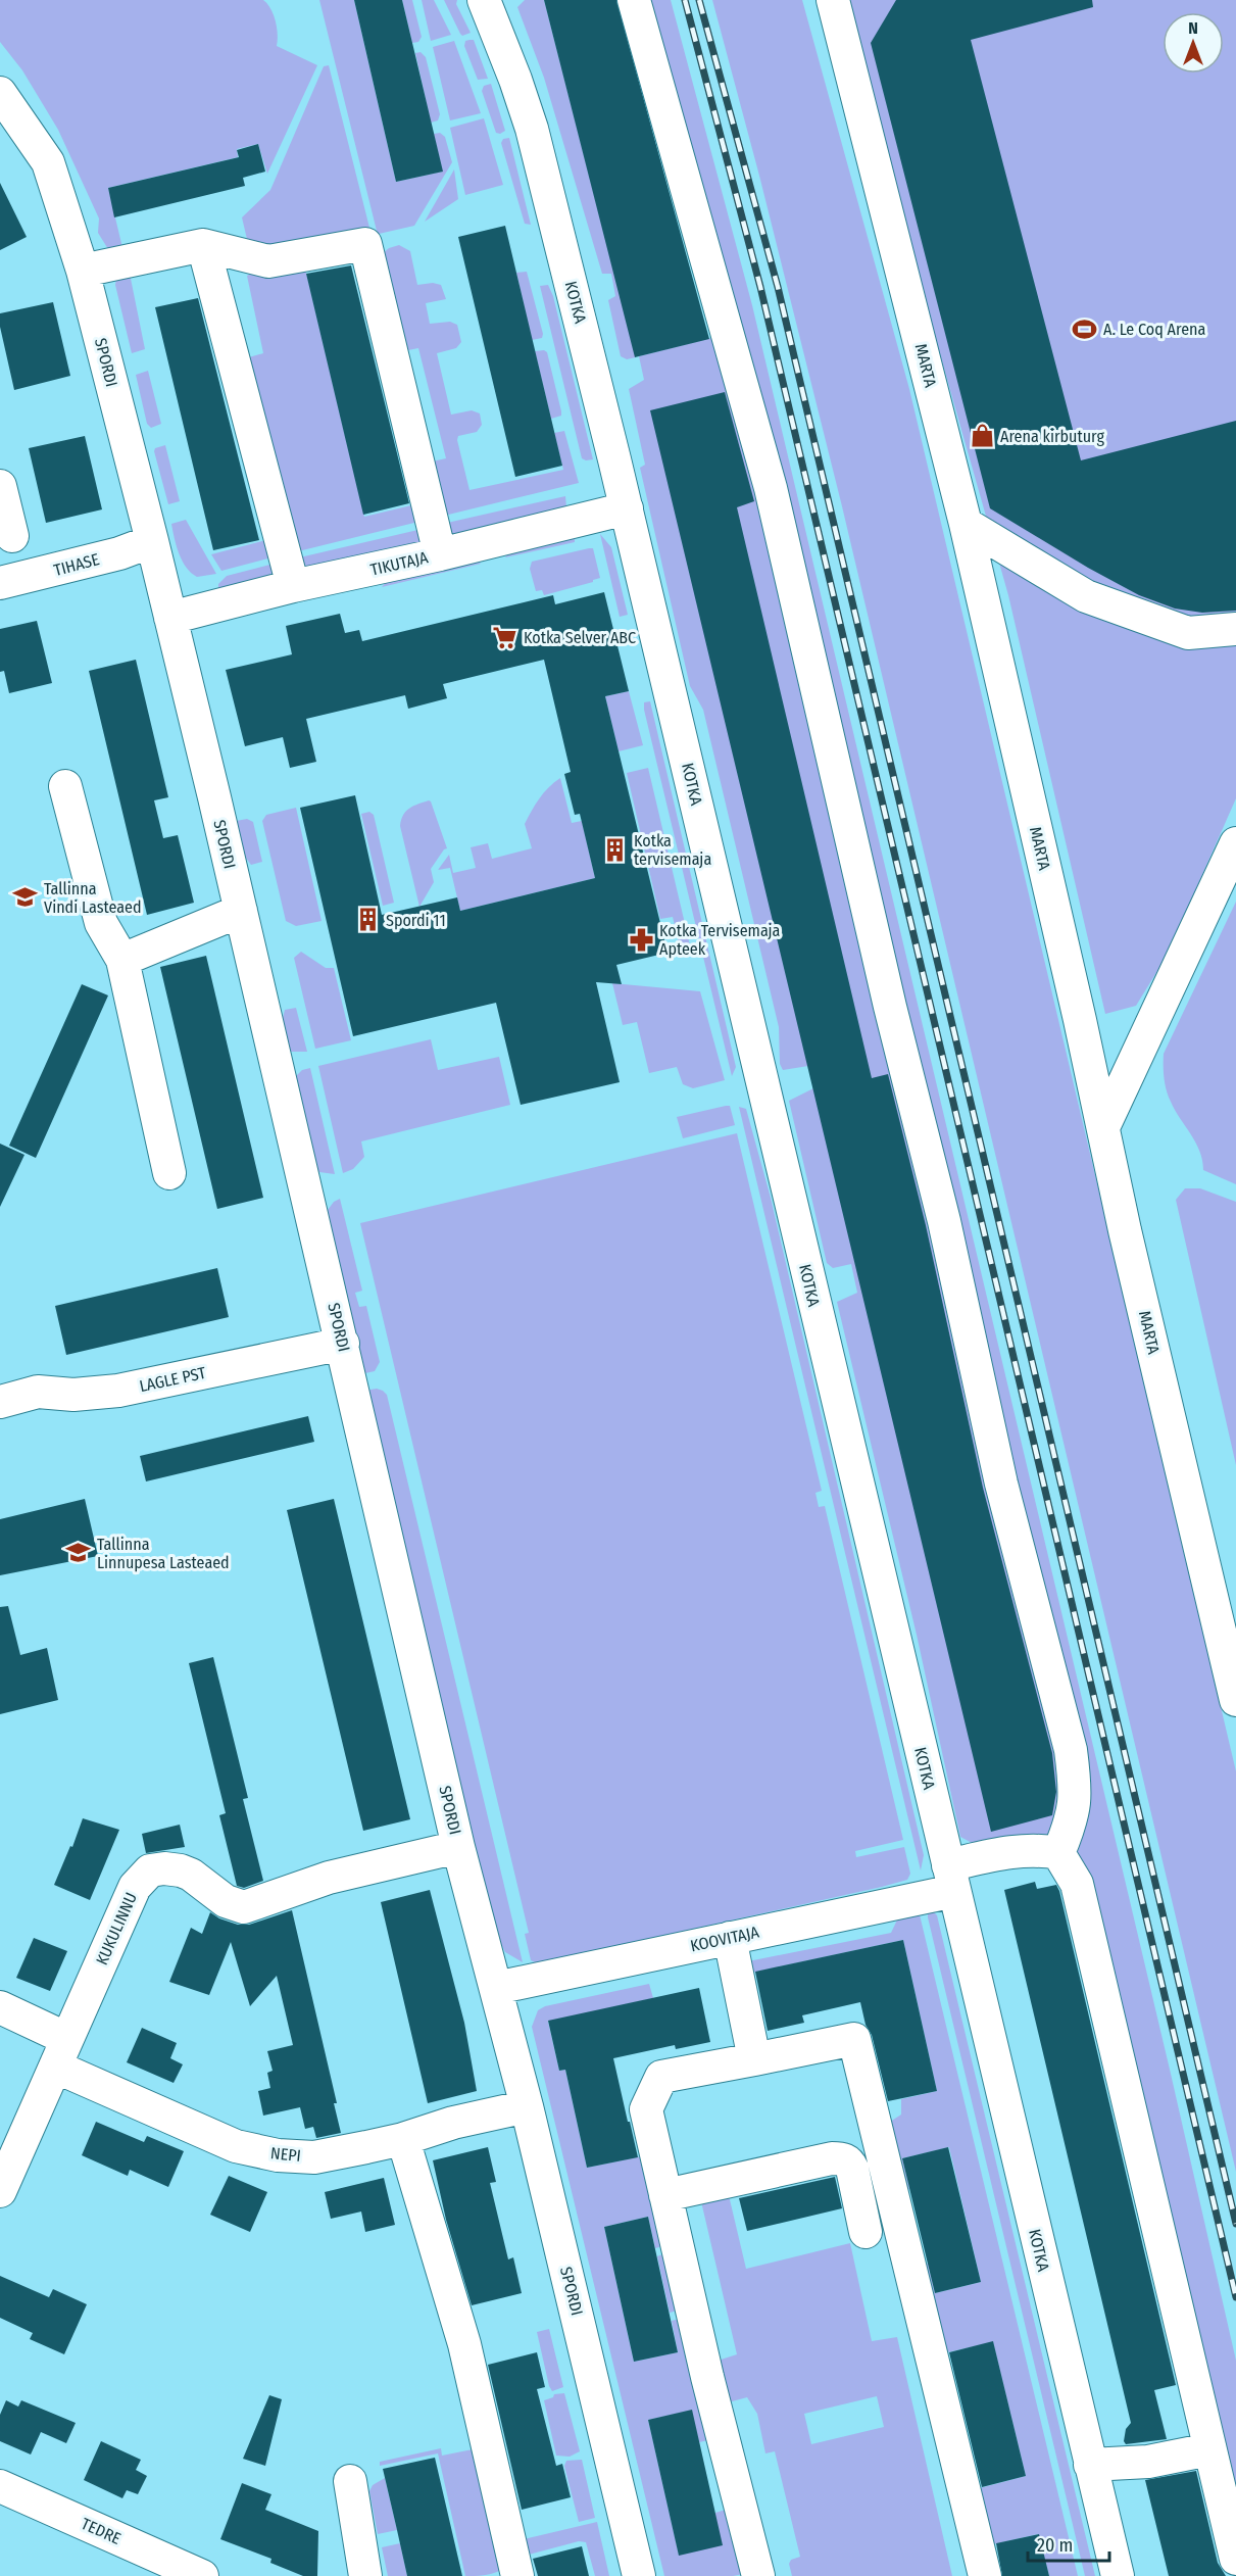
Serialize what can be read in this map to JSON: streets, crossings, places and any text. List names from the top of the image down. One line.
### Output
{"streets":{"street":["KOTKA","SPORDI","MARTA","TIKUTAJA","TIHASE","LAGLE PST","KUKULINNU","KOOVITAJA","NEPI","TEDRE"]},"crossings":[["KOTKA","TIKUTAJA"],["KOTKA","KOOVITAJA"],["SPORDI","TIKUTAJA"],["SPORDI","TIHASE"],["SPORDI","LAGLE PST"],["SPORDI","KUKULINNU"],["SPORDI","KOOVITAJA"],["SPORDI","NEPI"],["KUKULINNU","NEPI"]],"places":{"sports":["A. Le Coq Arena"],"shop":["Arena kirbuturg"],"supermarket":["Kotka Selver ABC"],"building":["Kotka tervisemaja","Spordi 11"],"school or university":["Tallinna Vindi Lasteaed","Tallinna Linnupesa Lasteaed"],"pharmacy":["Kotka Tervisemaja Apteek"]},"scale_bar":"20 m","north":"top"}
